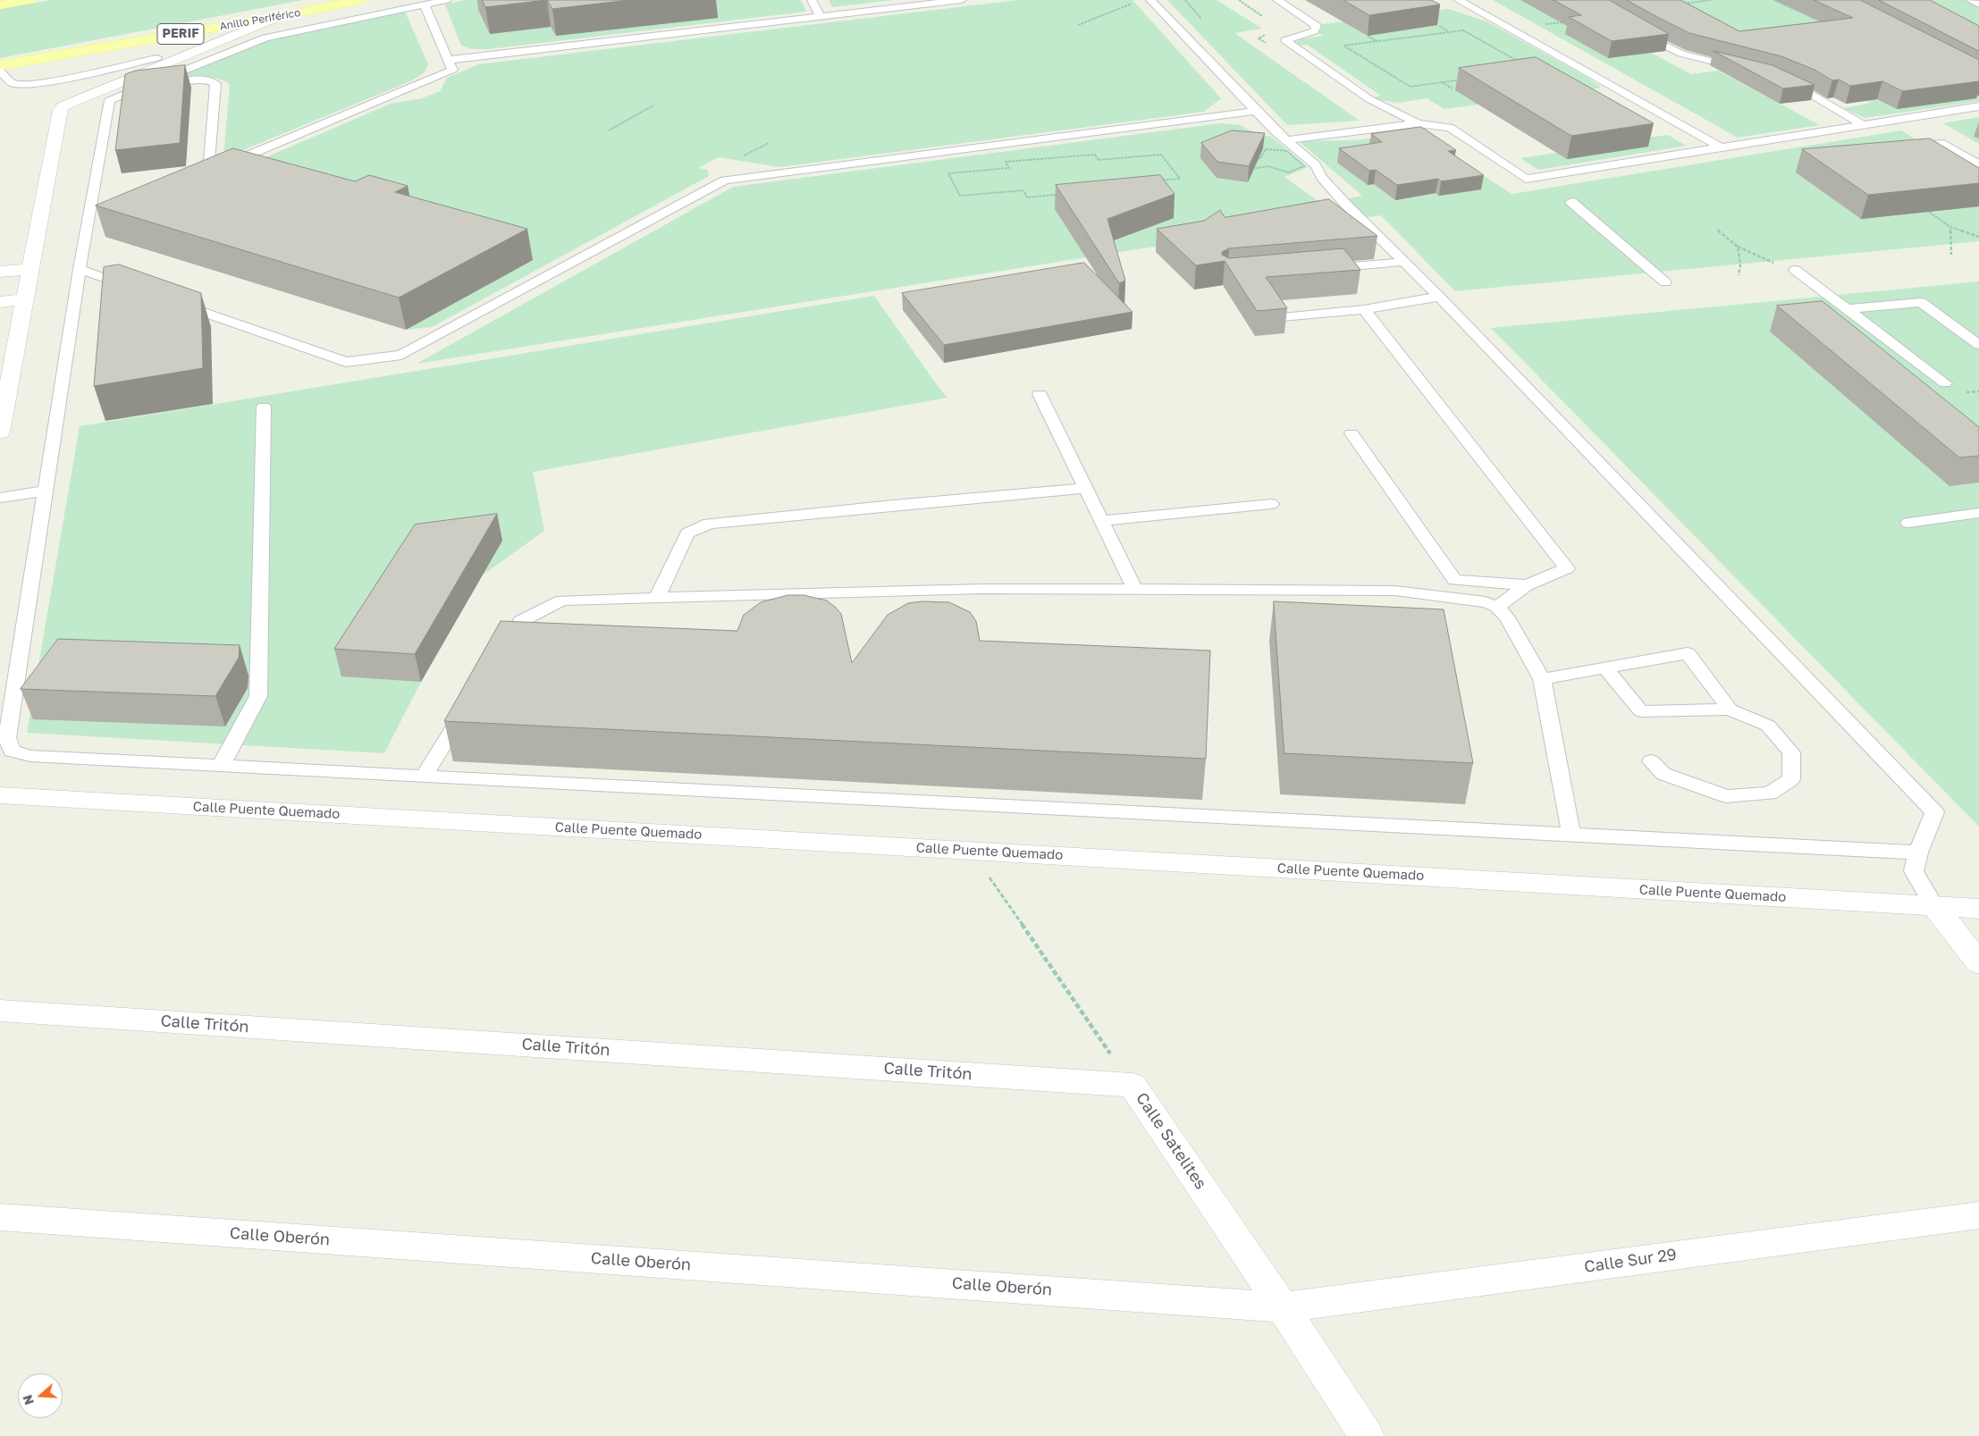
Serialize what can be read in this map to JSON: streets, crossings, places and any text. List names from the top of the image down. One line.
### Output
{"streets":{"main road":["Anillo Periférico","PERIF"],"street":["Calle Puente Quemado","Calle Tritón","Calle Satelites","Calle Oberón","Calle Sur 29"]},"crossings":[["Calle Puente Quemado","Calle Satelites"],["Calle Tritón","Calle Satelites"],["Calle Satelites","Calle Oberón"],["Calle Satelites","Calle Sur 29"],["Calle Oberón","Calle Sur 29"]],"north":"left"}
